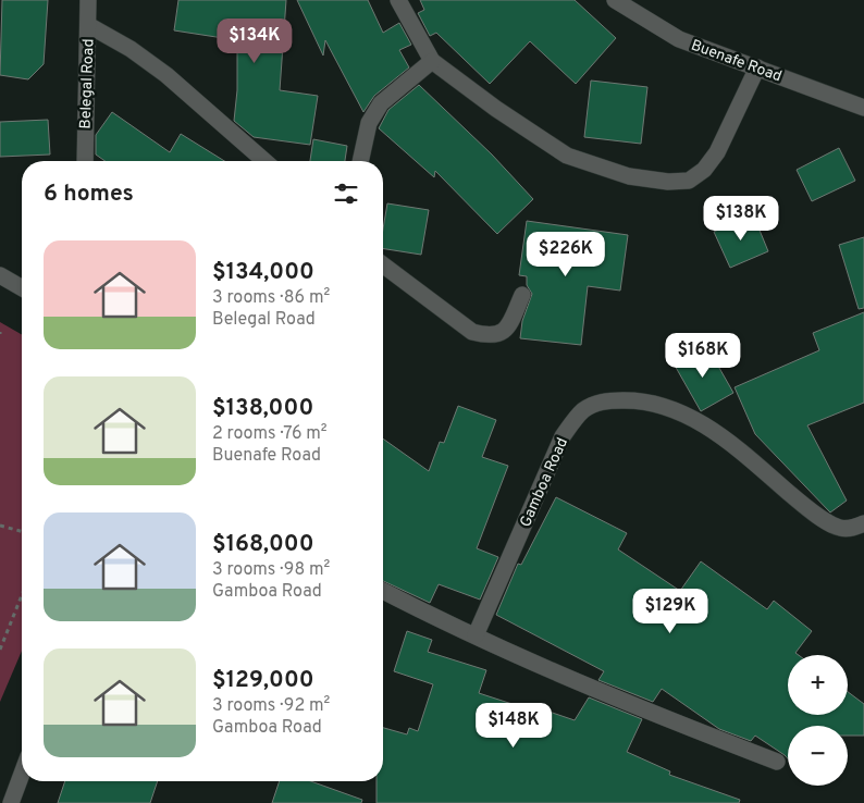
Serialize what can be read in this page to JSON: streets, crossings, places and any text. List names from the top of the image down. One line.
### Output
{"streets":{"street":["Buenafe Road","Belegal Road","Gamboa Road"]},"page":{"price":["$134K","$138K","$226K","$168K","$129K","$148K"],"heading":"6 homes","list":[{"name":"$134,000","note":"3 rooms · 86 m² · Belegal Road"},{"name":"$138,000","note":"2 rooms · 76 m² · Buenafe Road"},{"name":"$168,000","note":"3 rooms · 98 m² · Gamboa Road"},{"name":"$129,000","note":"3 rooms · 92 m² · Gamboa Road"}],"map_buttons":["+","−"]}}
